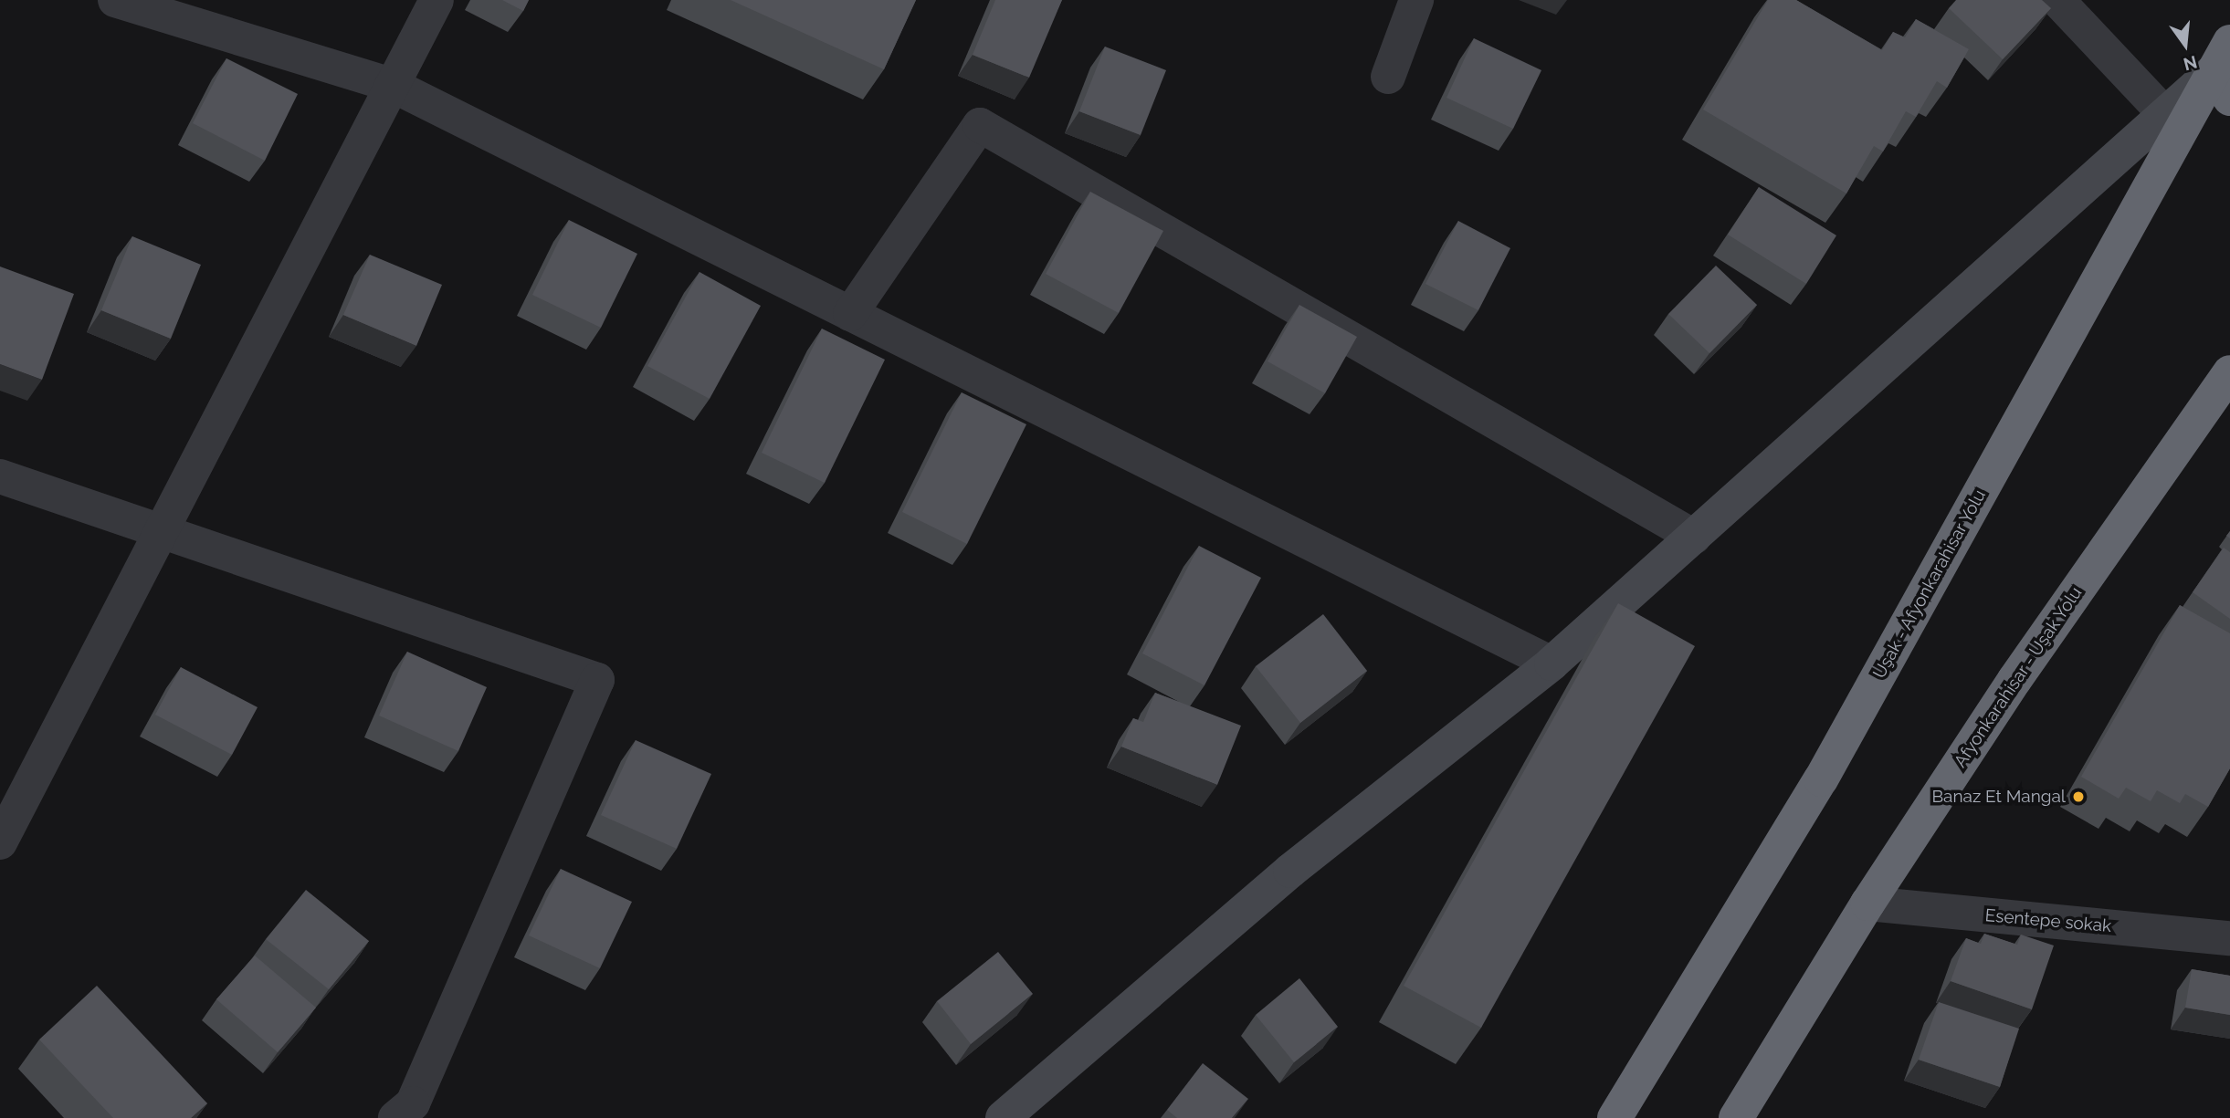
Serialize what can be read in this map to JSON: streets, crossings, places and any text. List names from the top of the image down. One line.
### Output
{"streets":{"highway":["Uşak - Afyonkarahisar Yolu","Afyonkarahisar - Uşak Yolu"],"street":["Esentepe sokak"]},"crossings":[["Afyonkarahisar - Uşak Yolu","Esentepe sokak"]],"places":["Banaz Et Mangal"],"north":"bottom"}
